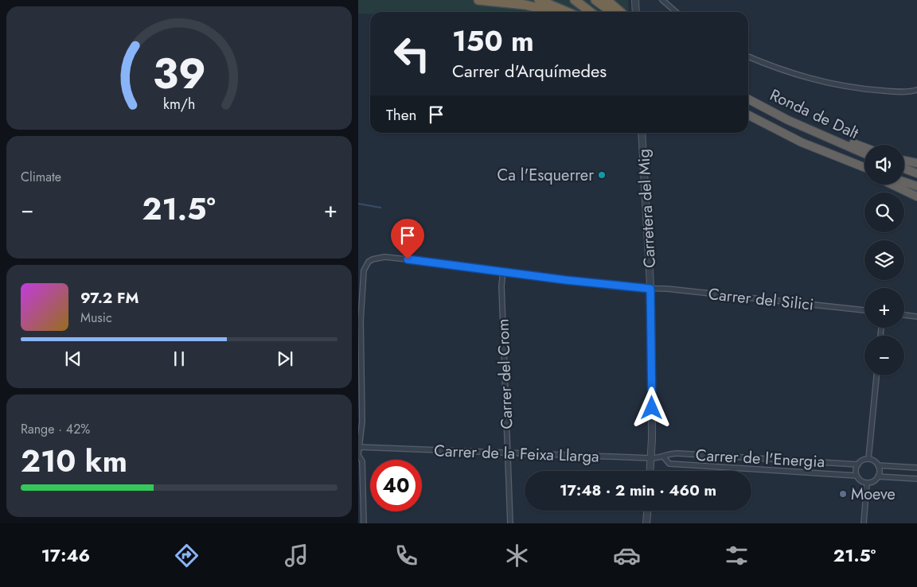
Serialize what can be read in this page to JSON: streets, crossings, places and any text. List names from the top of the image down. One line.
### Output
{"streets":{"highway":["Ronda de Dalt"],"street":["Carretera del Mig","Carrer del Silici","Carrer del Crom","Carrer de la Feixa Llarga","Carrer de l'Energia"]},"crossings":[["Carretera del Mig","Carrer del Silici"],["Carretera del Mig","Carrer de la Feixa Llarga"],["Carretera del Mig","Carrer de l'Energia"],["Carrer del Silici","Carrer del Crom"],["Carrer del Silici","Carrer de la Feixa Llarga"],["Carrer del Crom","Carrer de la Feixa Llarga"],["Carrer de la Feixa Llarga","Carrer de l'Energia"]],"places":["Ca l'Esquerrer","Moeve"],"page":{"turn":["150 m","Carrer d'Arquímedes"],"then":"Then","tile":["Climate",["Range · 42%","210 km"]],"map_buttons":["+","−"],"heat":["−","21.5°","+"],"song":["97.2 FM","Music"],"limit":"40","trip":"17:48 · 2 min · 460 m","tabs":["17:46","21.5°"],"gauge":["39","km/h"]}}
